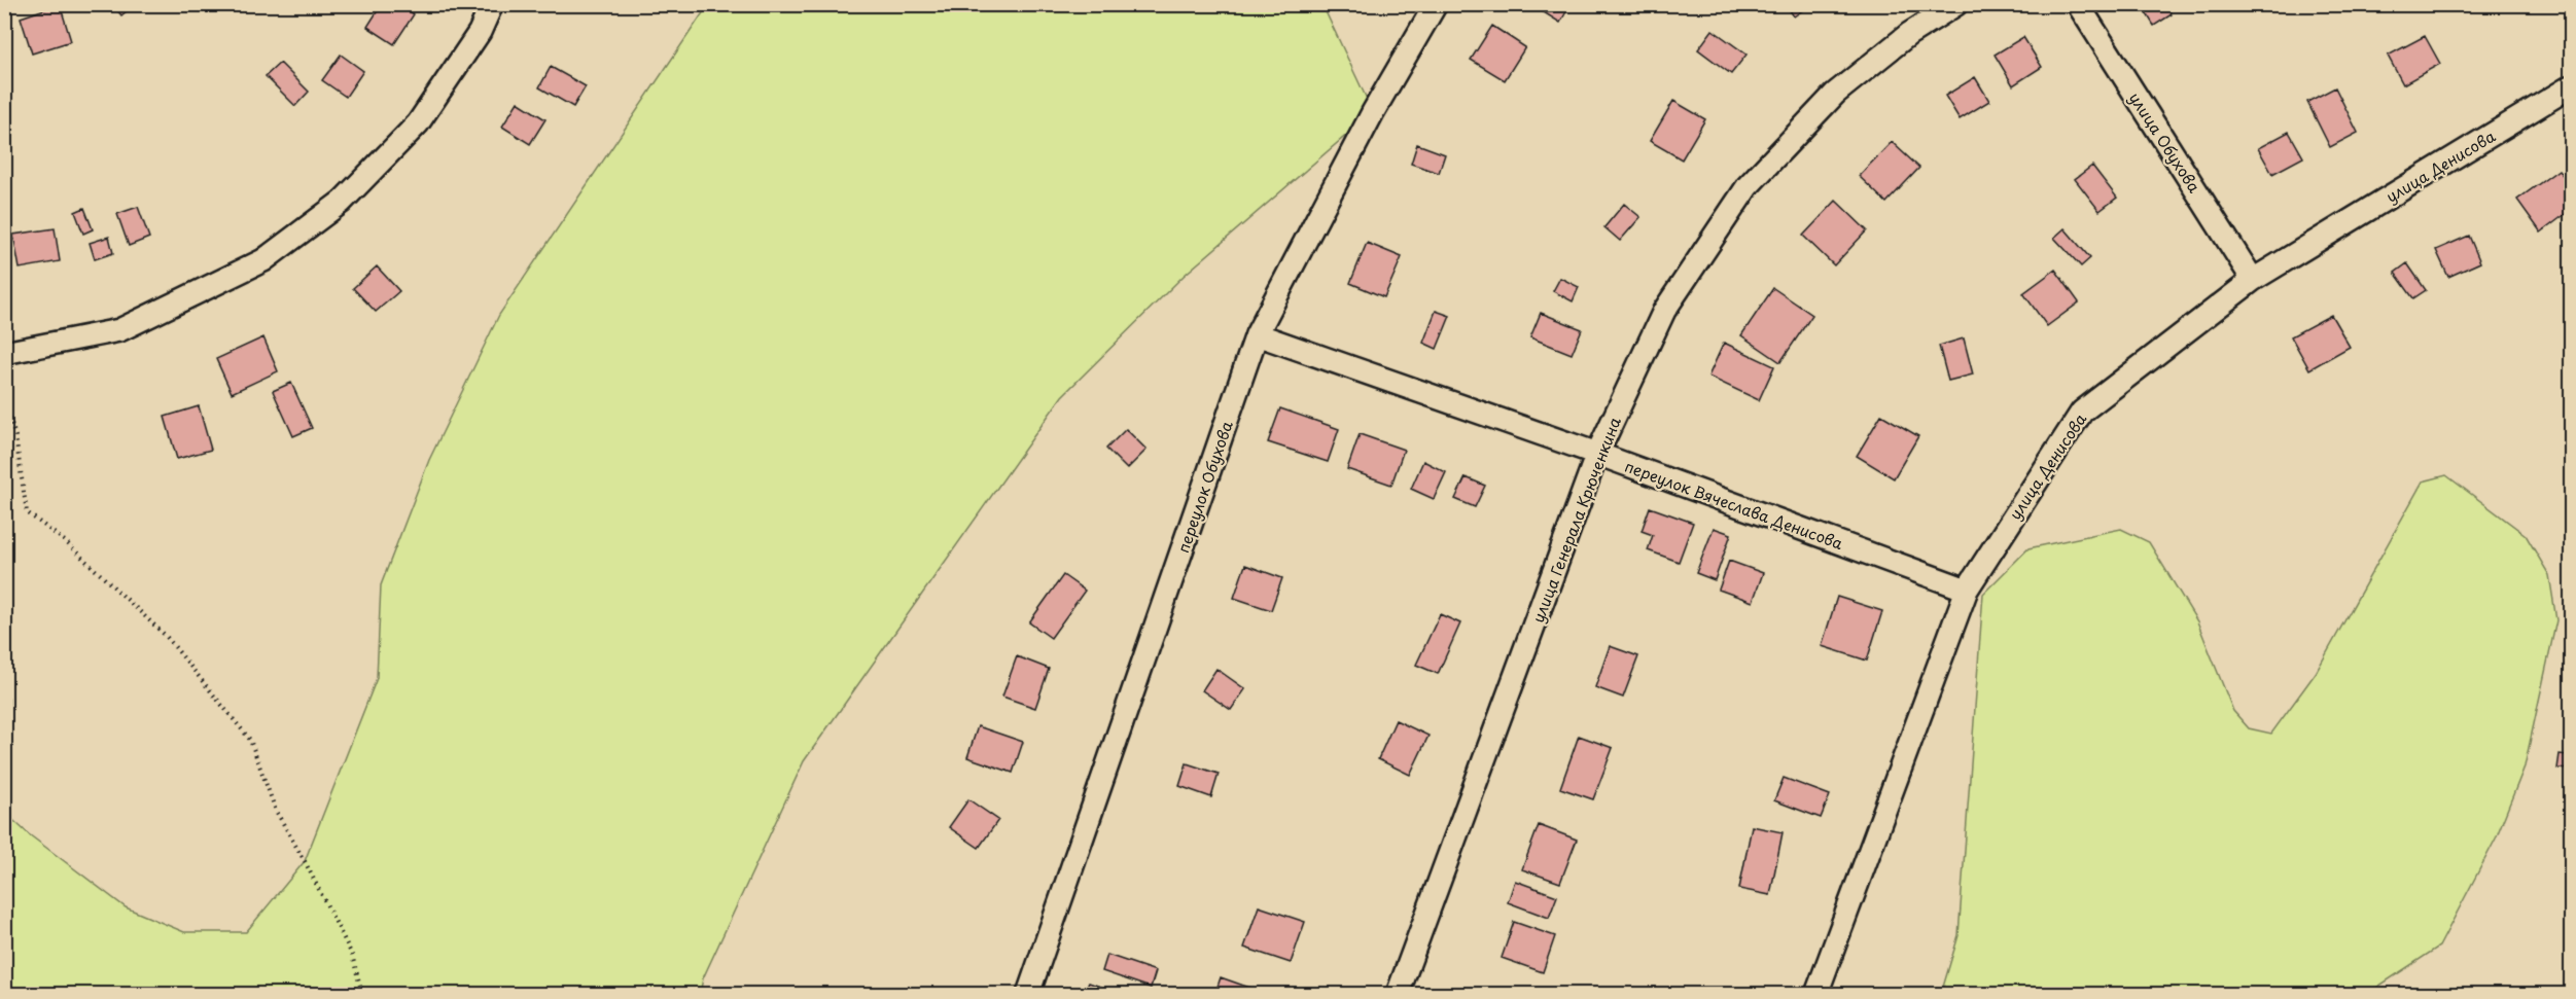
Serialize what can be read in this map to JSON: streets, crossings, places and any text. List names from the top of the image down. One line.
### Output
{"streets":{"street":["улица Обухова","улица Денисова","переулок Обухова","переулок Вячеслава Денисова","улица Генерала Крюченкина"]},"crossings":[["улица Обухова","улица Денисова"],["улица Денисова","переулок Вячеслава Денисова"],["переулок Обухова","переулок Вячеслава Денисова"],["переулок Вячеслава Денисова","улица Генерала Крюченкина"]]}
